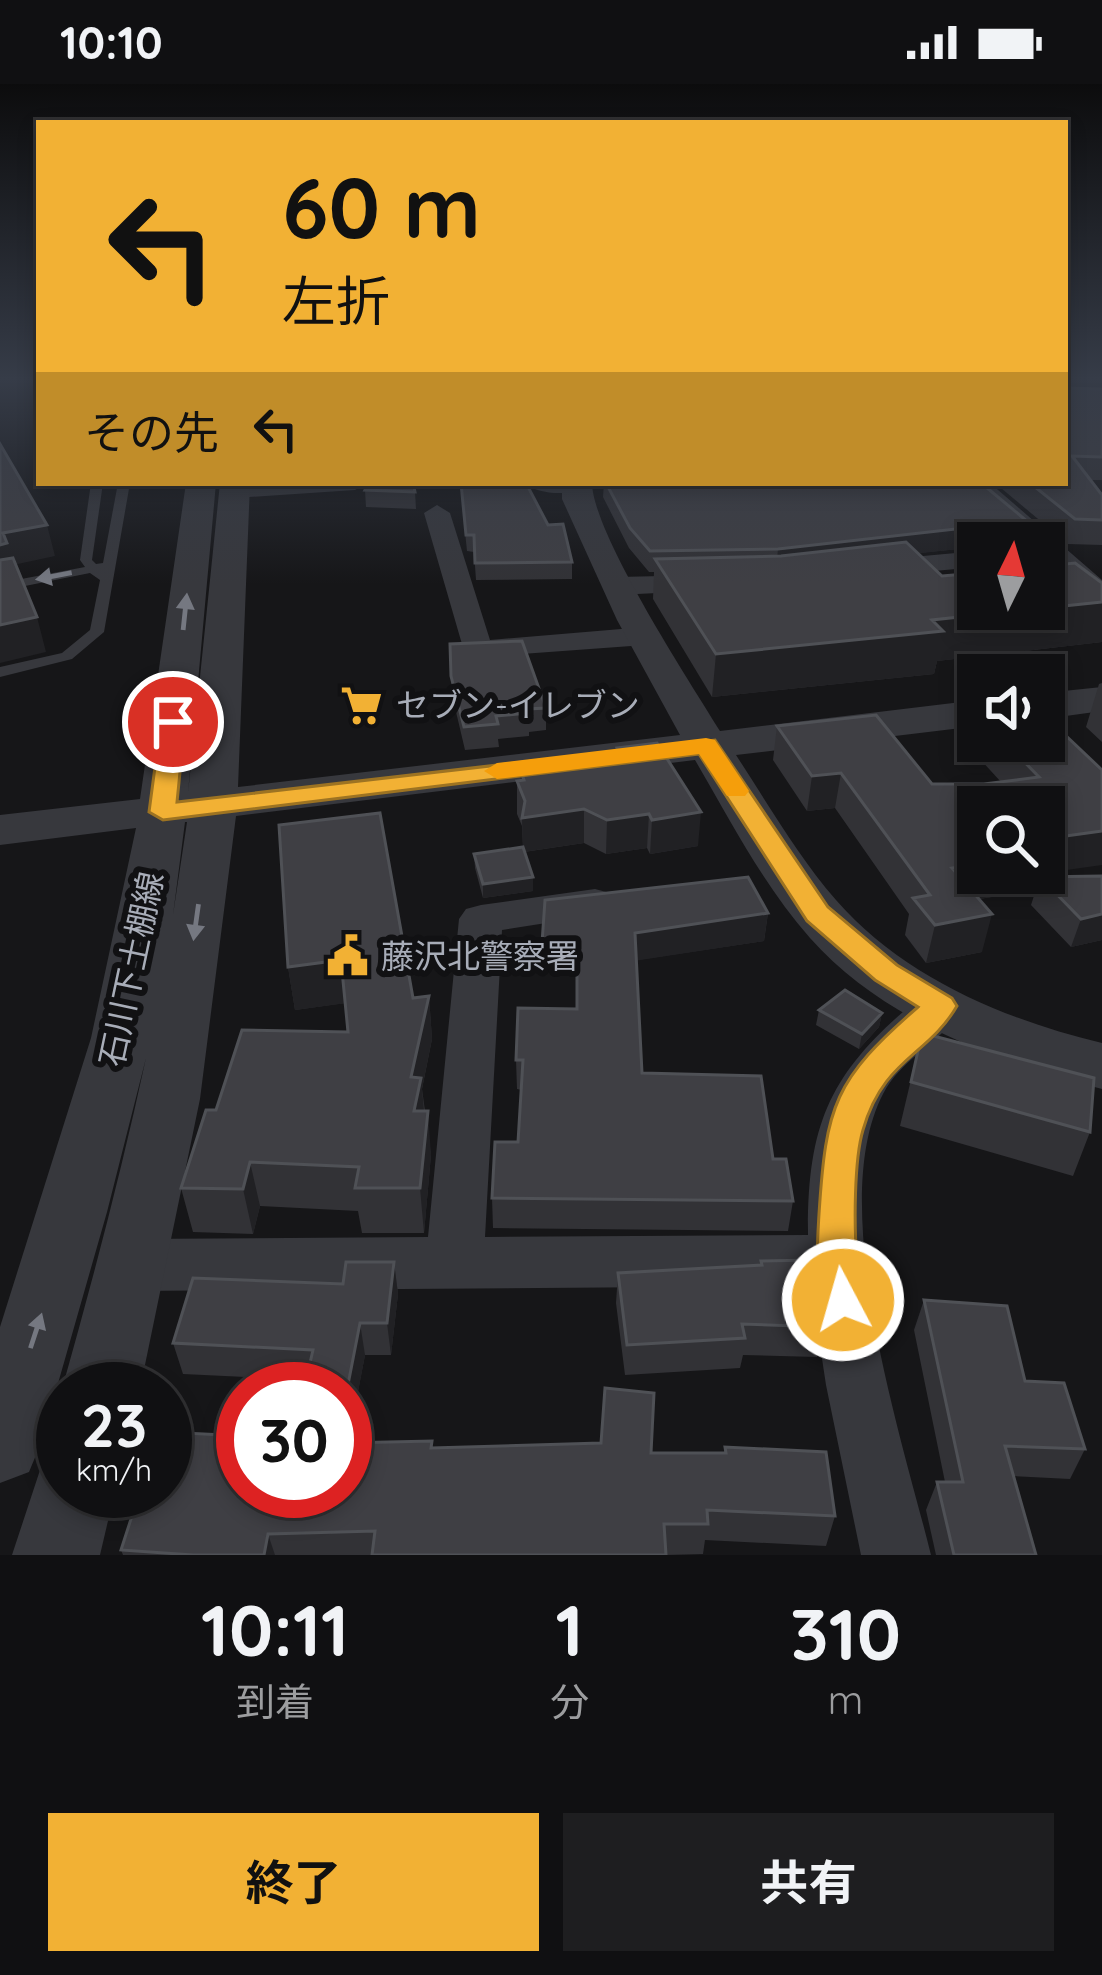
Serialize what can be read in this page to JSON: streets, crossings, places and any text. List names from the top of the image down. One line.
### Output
{"streets":{"street":["石川下土棚線"]},"places":{"supermarket":["セブン-イレブン"],"public building":["藤沢北警察署"]},"north":"top","page":{"status":"10:10","turn":["60 m","左折"],"then":"その先","speed":"23 km/h","limit":"30","eta":["10:11","到着","1","分","310","m"],"buttons":["終了","共有"]}}
